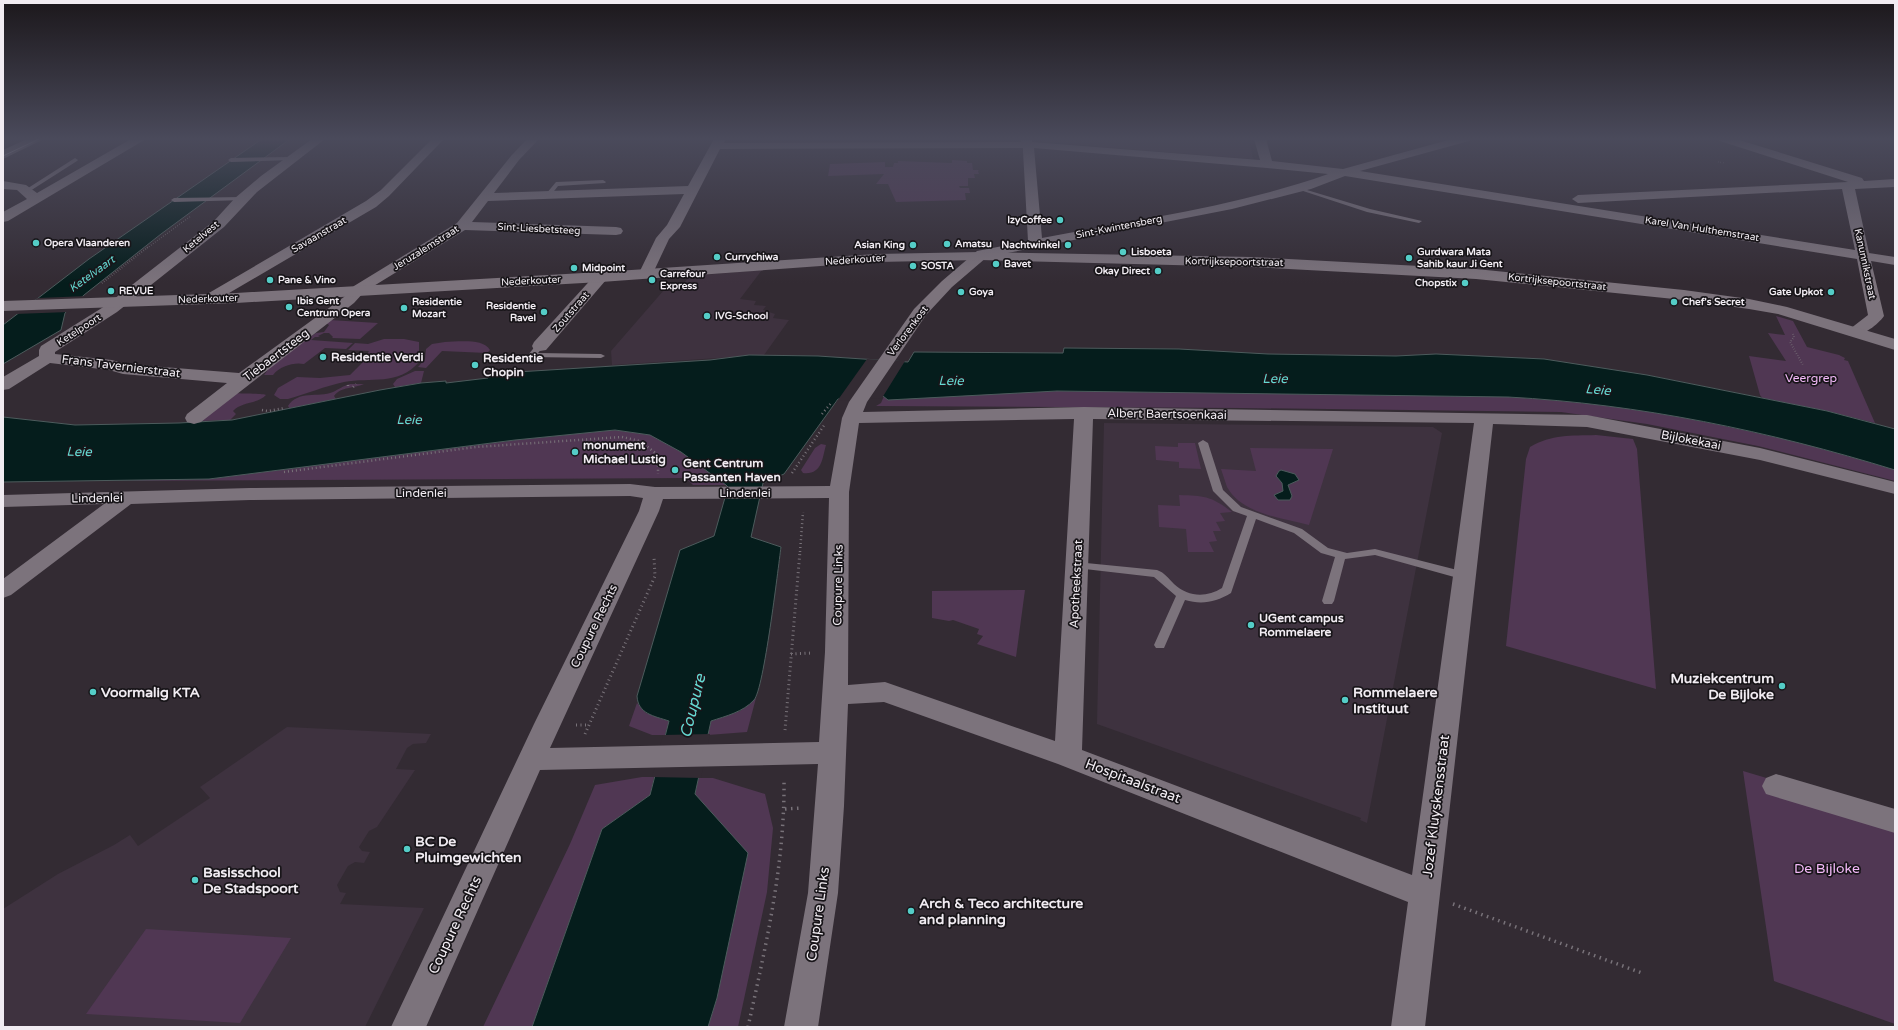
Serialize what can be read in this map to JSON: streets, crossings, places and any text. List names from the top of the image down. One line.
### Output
{"streets":{"street":["Sint-Kwintensberg","Sint-Liesbetsteeg","Karel Van Hulthemstraat","Savaanstraat","Ketelvest","Jeruzalemstraat","Nederkouter","Kortrijksepoortstraat","Kanunnikstraat","Zoutstraat","Ketelpoort","Verlorenkost","Tiebaertsteeg","Frans Tavernierstraat","Albert Baertsoenkaai","Bijlokekaai","Lindenlei","Apotheekstraat","Coupure Links","Coupure Rechts","Hospitaalstraat","Jozef Kluyskensstraat"]},"crossings":[["Sint-Kwintensberg","Nederkouter"],["Sint-Kwintensberg","Kortrijksepoortstraat"],["Sint-Kwintensberg","Verlorenkost"],["Sint-Liesbetsteeg","Jeruzalemstraat"],["Karel Van Hulthemstraat","Kanunnikstraat"],["Savaanstraat","Nederkouter"],["Ketelvest","Nederkouter"],["Ketelvest","Ketelpoort"],["Jeruzalemstraat","Nederkouter"],["Jeruzalemstraat","Tiebaertsteeg"],["Nederkouter","Kortrijksepoortstraat"],["Nederkouter","Zoutstraat"],["Nederkouter","Ketelpoort"],["Nederkouter","Verlorenkost"],["Nederkouter","Tiebaertsteeg"],["Kortrijksepoortstraat","Kanunnikstraat"],["Kortrijksepoortstraat","Verlorenkost"],["Ketelpoort","Frans Tavernierstraat"],["Verlorenkost","Albert Baertsoenkaai"],["Verlorenkost","Coupure Links"],["Tiebaertsteeg","Frans Tavernierstraat"],["Albert Baertsoenkaai","Bijlokekaai"],["Albert Baertsoenkaai","Apotheekstraat"],["Albert Baertsoenkaai","Coupure Links"],["Albert Baertsoenkaai","Jozef Kluyskensstraat"],["Bijlokekaai","Jozef Kluyskensstraat"],["Lindenlei","Coupure Links"],["Lindenlei","Coupure Rechts"],["Apotheekstraat","Hospitaalstraat"],["Coupure Links","Hospitaalstraat"],["Hospitaalstraat","Jozef Kluyskensstraat"]],"water":["Ketelvaart","Leie","Coupure"],"parks":["Veergrep","De Bijloke"],"places":["IzyCoffee","Opera Vlaanderen","Amatsu","Asian King","Nachtwinkel","Lisboeta","Currychiwa","Gurdwara Mata Sahib kaur Ji Gent","Bavet","SOSTA","Midpoint","Okay Direct","Pane & Vino","Carrefour Express","Chopstix","REVUE","Goya","Gate Upkot","Chef's Secret","Ibis Gent Centrum Opera","Residentie Mozart","Residentie Ravel","IVG-School","Residentie Verdi","Residentie Chopin","monument Michael Lustig","Gent Centrum Passanten Haven","UGent campus Rommelaere","Muziekcentrum De Bijloke","Voormalig KTA","Rommelaere Instituut","BC De Pluimgewichten","Basisschool De Stadspoort","Arch & Teco architecture and planning"]}
